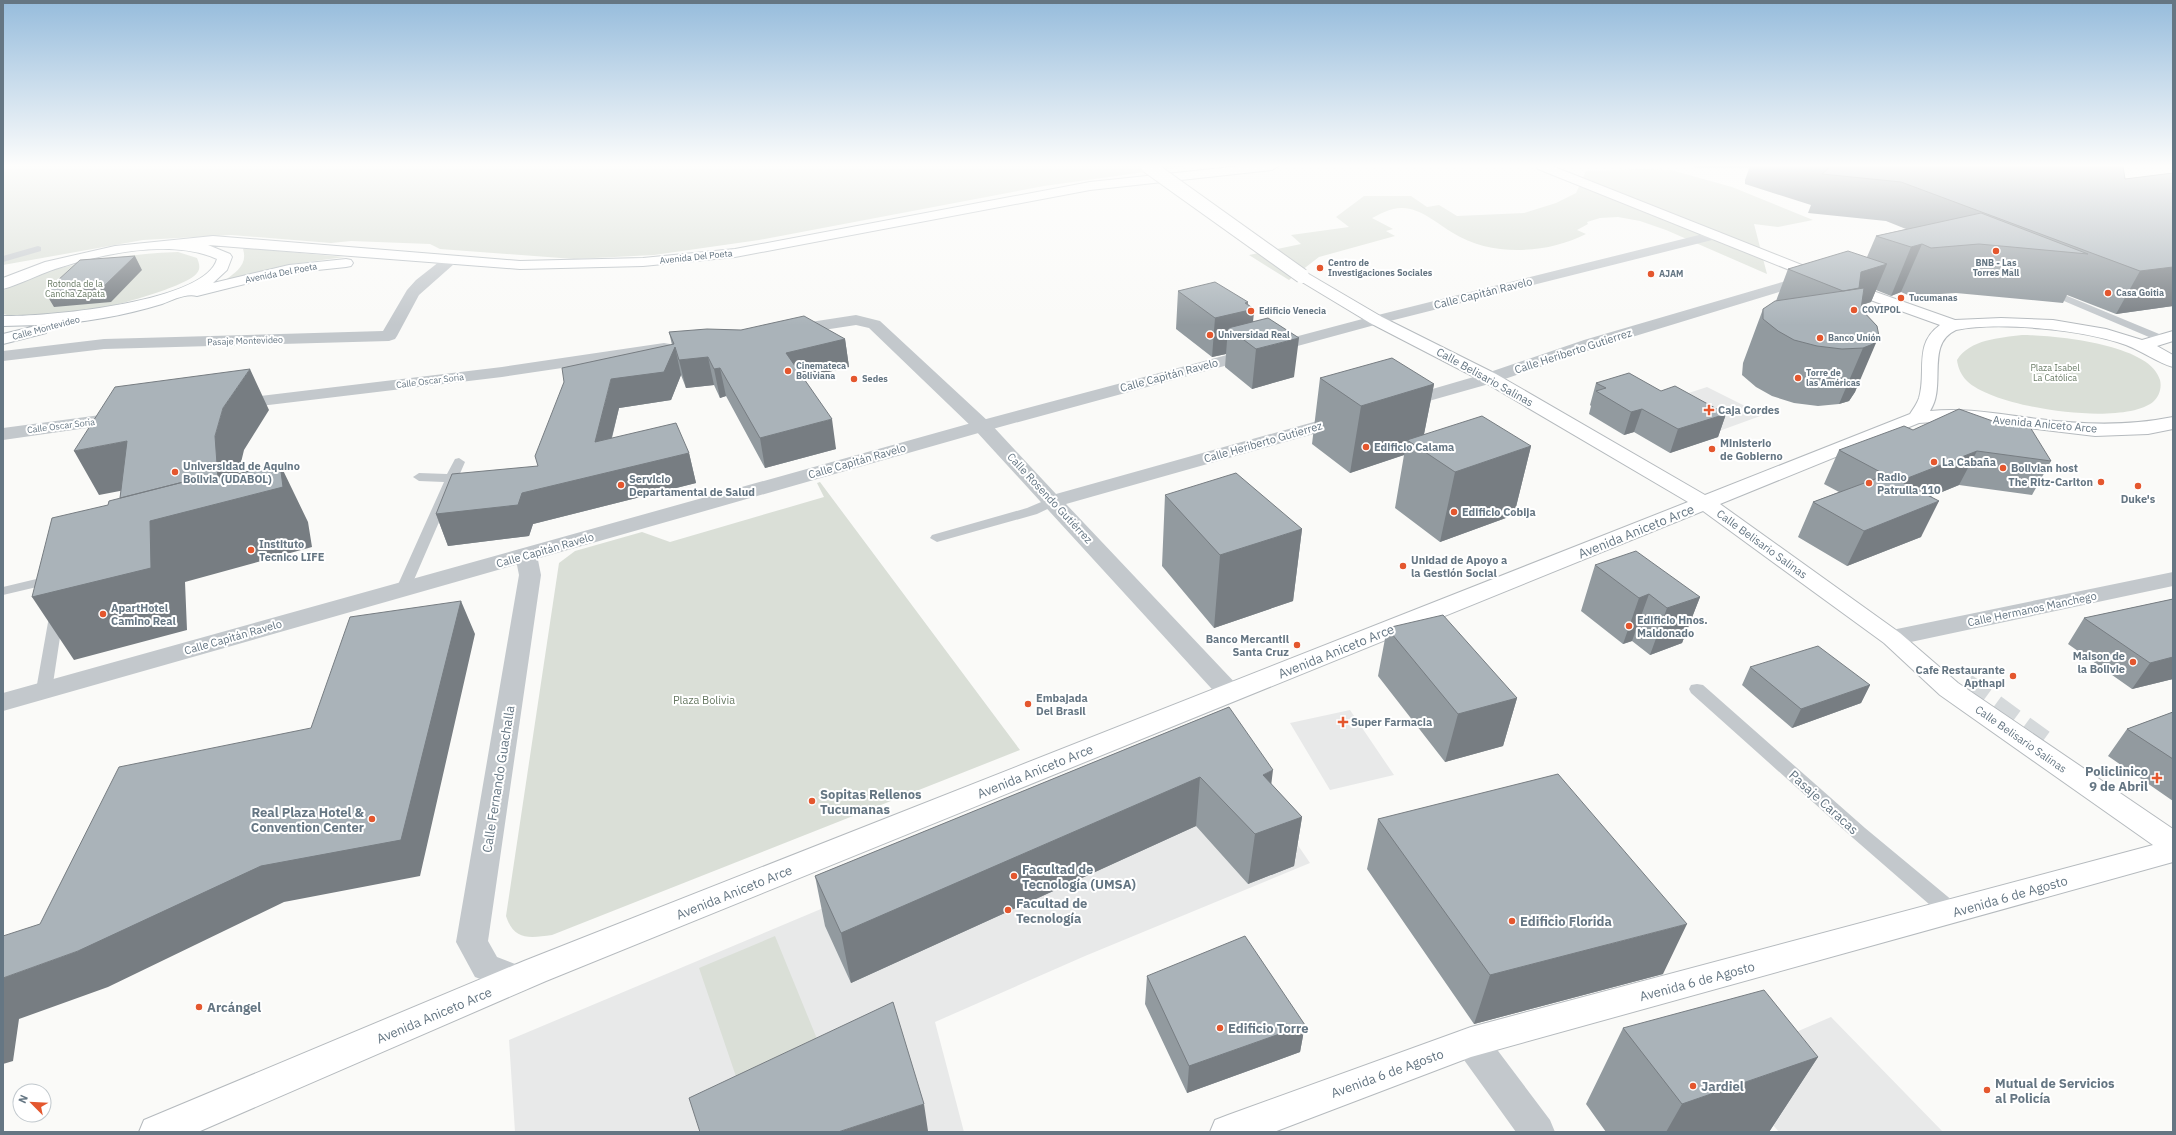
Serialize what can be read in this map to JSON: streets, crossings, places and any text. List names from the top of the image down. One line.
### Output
{"streets":{"main road":["Avenida Del Poeta","Calle Montevideo","Calle Belisario Salinas","Avenida Aniceto Arce","Avenida 6 de Agosto"],"street":["Calle Capitán Ravelo","Pasaje Montevideo","Calle Heriberto Gutierrez","Calle Oscar Soria","Calle Rosendo Gutiérrez","Calle Hermanos Manchego","Calle Fernando Guachalla"],"lane":["Pasaje Caracas"]},"crossings":[["Avenida Del Poeta","Pasaje Montevideo"],["Calle Capitán Ravelo","Calle Belisario Salinas"],["Calle Capitán Ravelo","Calle Rosendo Gutiérrez"],["Calle Capitán Ravelo","Calle Fernando Guachalla"],["Calle Heriberto Gutierrez","Calle Belisario Salinas"],["Calle Heriberto Gutierrez","Calle Rosendo Gutiérrez"],["Calle Belisario Salinas","Avenida Aniceto Arce"],["Calle Belisario Salinas","Calle Hermanos Manchego"],["Avenida Aniceto Arce","Calle Rosendo Gutiérrez"],["Avenida Aniceto Arce","Calle Fernando Guachalla"],["Pasaje Caracas","Avenida 6 de Agosto"]],"parks":["Rotonda de la Cancha Zapata","Plaza Isabel La Católica","Plaza Bolivia"],"places":{"other":["BNB - Las Torres Mall","Centro de Investigaciones Sociales","AJAM","Casa Goitia","Tucumanas","COVIPOL","Edificio Venecia","Universidad Real","Banco Unión","Cinemateca Boliviana","Torre de las Américas","Sedes","Edificio Calama","Ministerio de Gobierno","La Cabaña","Bolivian host","Universidad de Aquino Bolivia (UDABOL)","The Ritz-Carlton","Radio Patrulla 110","Servicio Departamental de Salud","Duke's","Edificio Cobija","Instituto Tecnico LIFE","Unidad de Apoyo a la Gestión Social","ApartHotel Camino Real","Edificio Hnos. Maldonado","Banco Mercantil Santa Cruz","Maison de la Bolivie","Cafe Restaurante Apthapi","Embajada Del Brasil","Sopitas Rellenos Tucumanas","Real Plaza Hotel & Convention Center","Facultad de Tecnología (UMSA)","Facultad de Tecnología","Edificio Florida","Arcángel","Edificio Torre","Jardiel","Mutual de Servicios al Policía"],"health":["Caja Cordes","Super Farmacia","Policlinico 9 de Abril"]},"north":"top left"}
